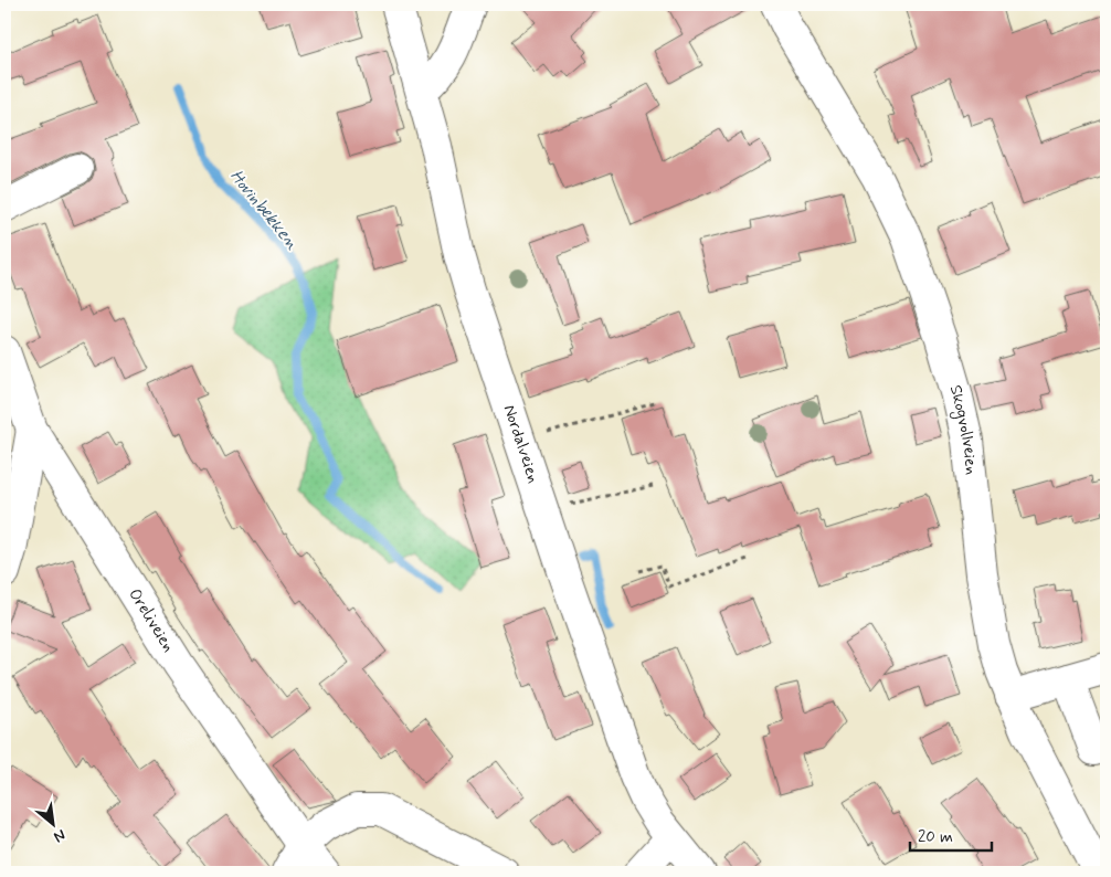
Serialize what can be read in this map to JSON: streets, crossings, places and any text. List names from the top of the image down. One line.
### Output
{"streets":{"street":["Skogvollveien","Nordalveien","Oreliveien"]},"water":["Hovinbekken"],"scale_bar":"20 m","north":"bottom right"}
